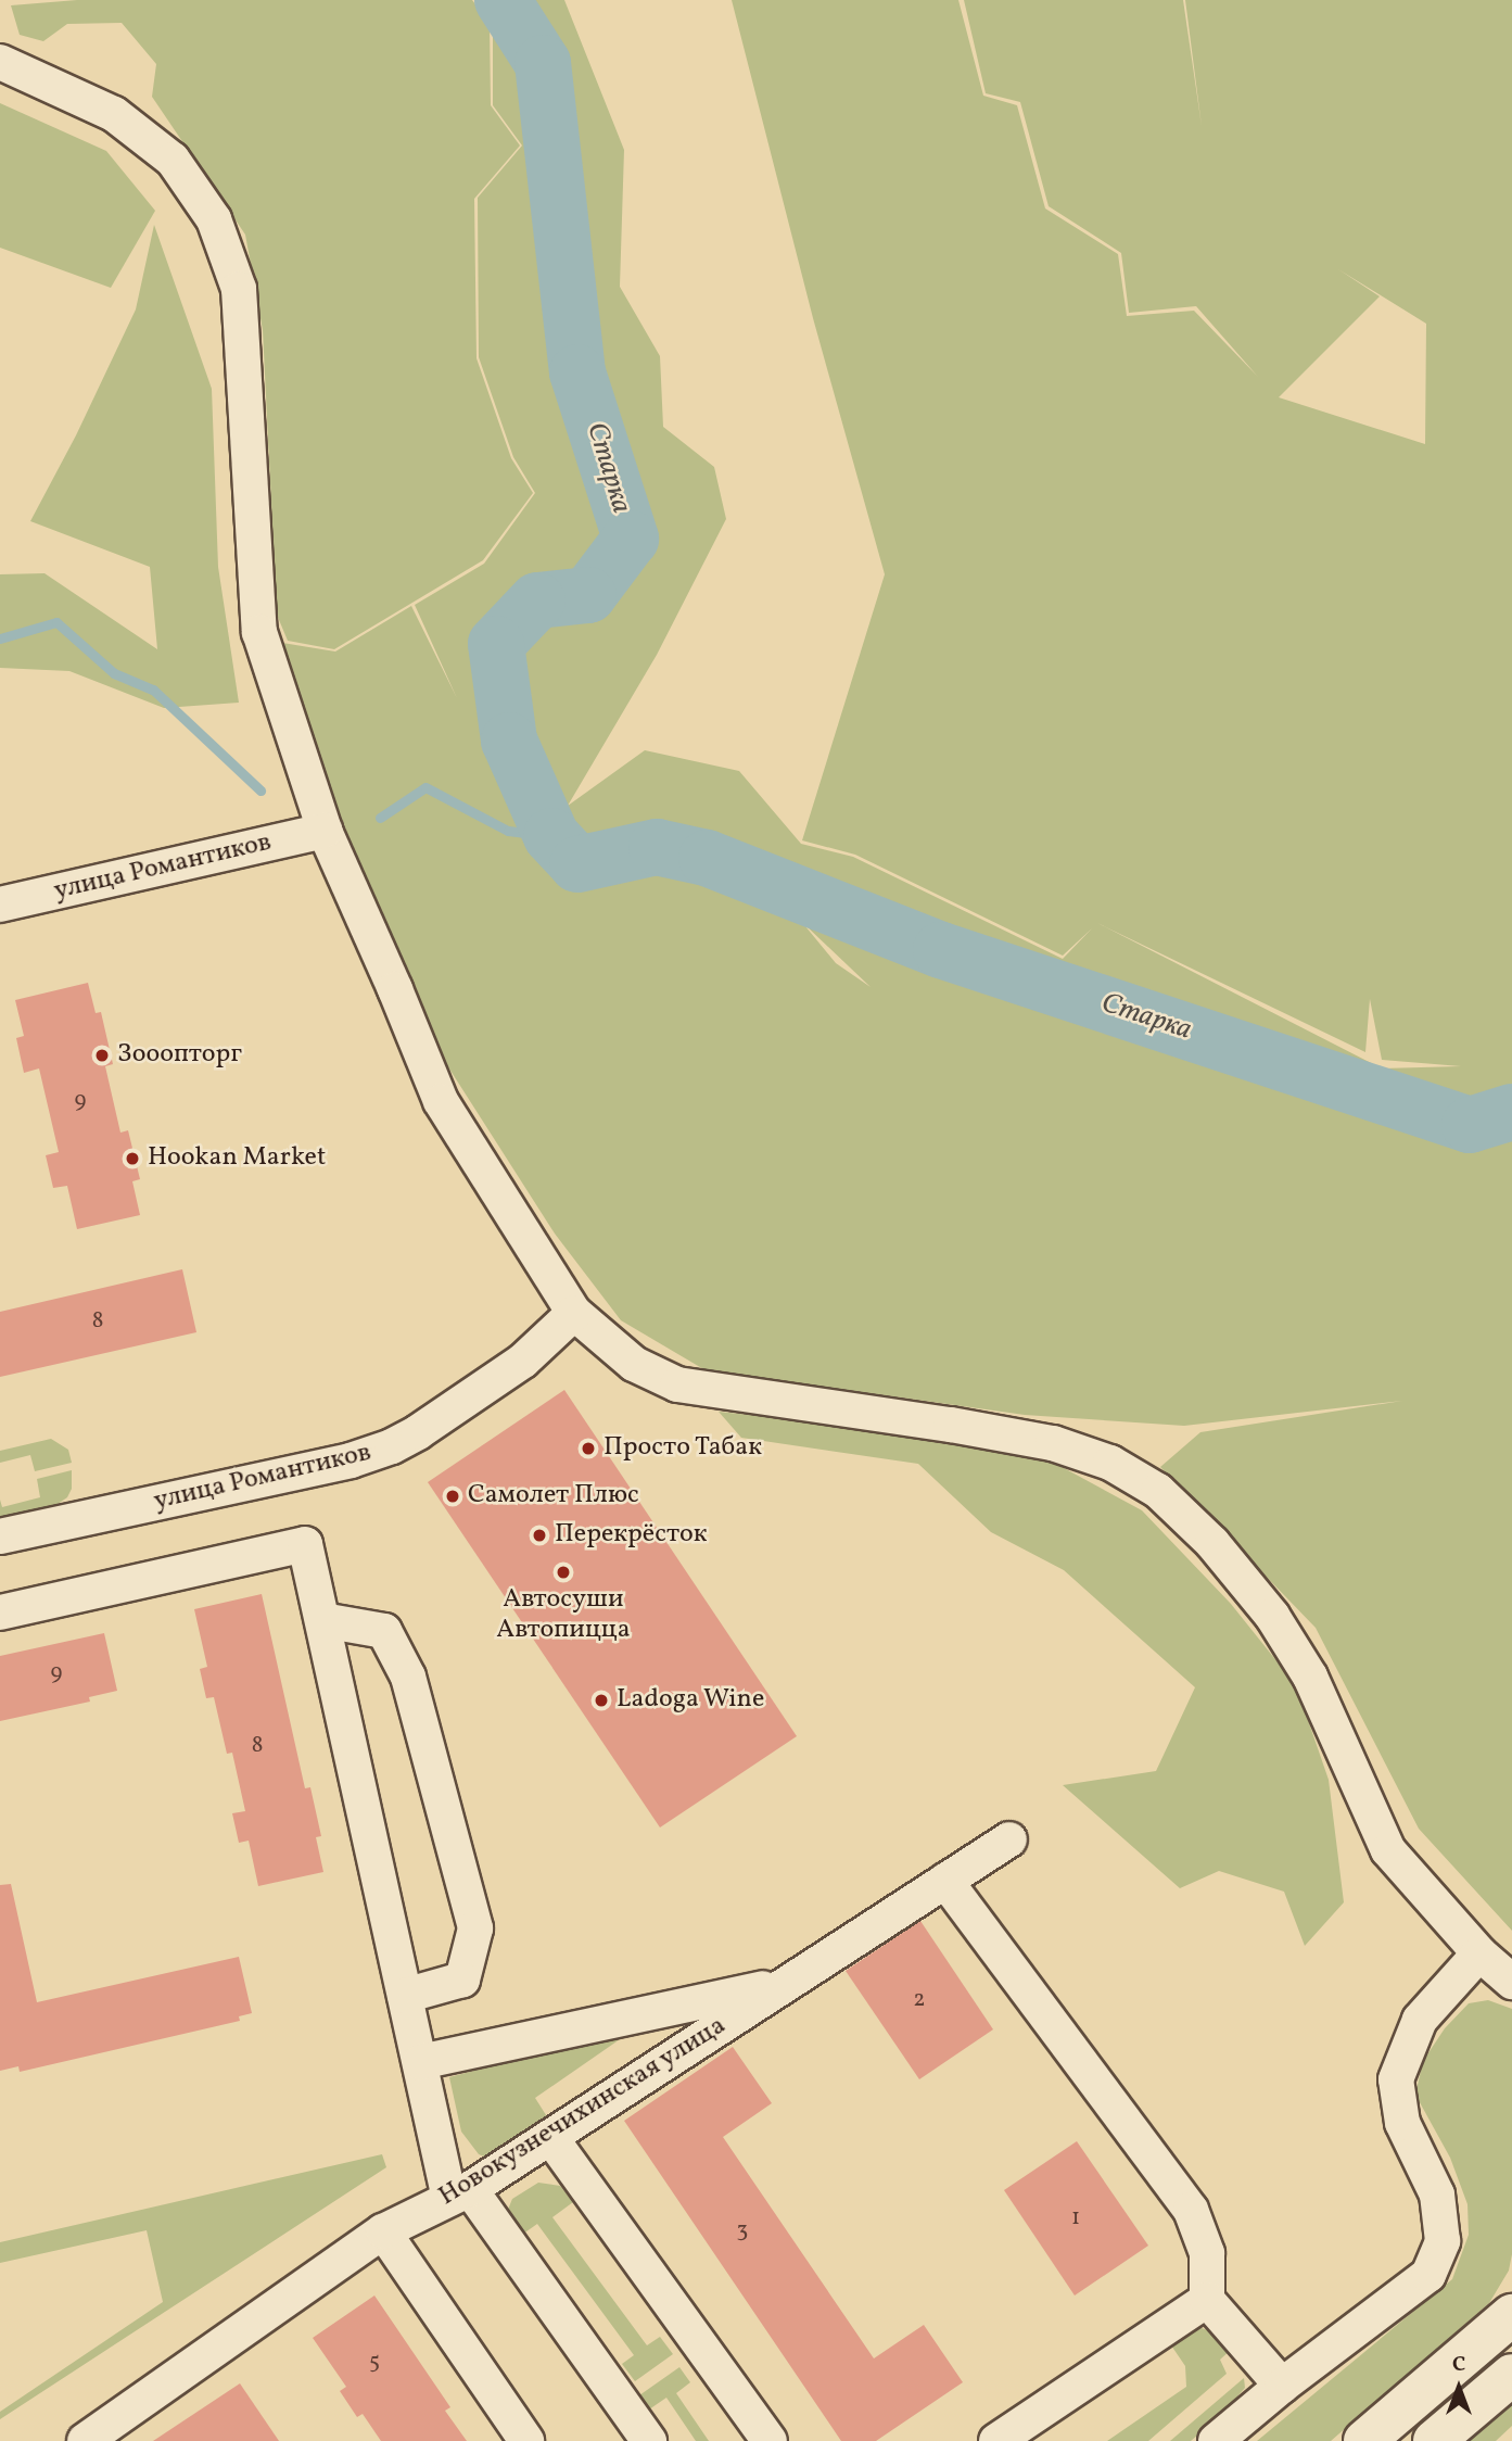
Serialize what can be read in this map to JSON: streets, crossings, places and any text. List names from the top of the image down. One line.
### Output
{"streets":{"street":["улица Романтиков","Новокузнечихинская улица"]},"water":["Старка"],"places":["Зооопторг","Hookan Market","Просто Табак","Самолет Плюс","Перекрёсток","Автосуши Автопицца","Ladoga Wine"],"house_numbers":["9","8","9","8","2","1","3","5"],"north":"top"}
